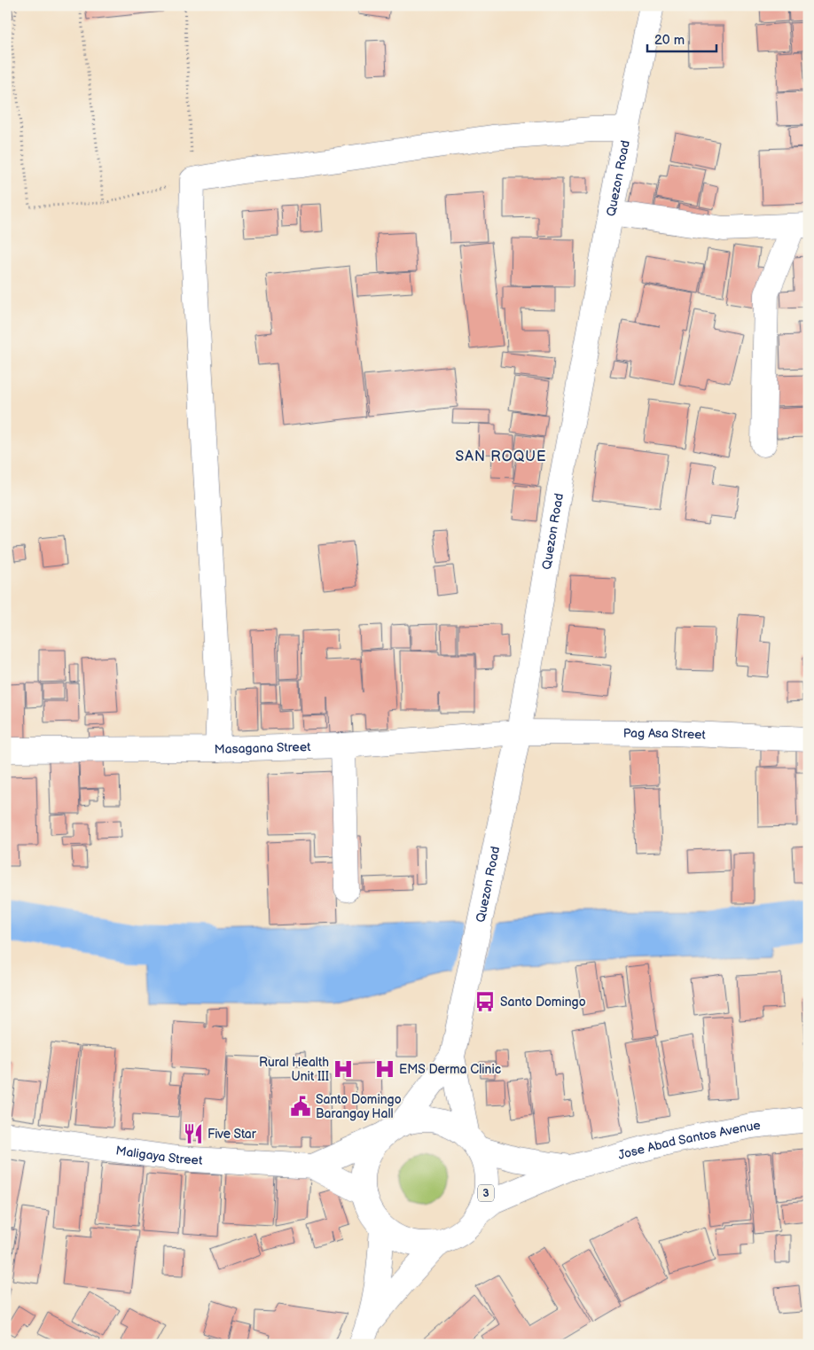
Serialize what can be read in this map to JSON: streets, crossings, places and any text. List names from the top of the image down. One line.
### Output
{"streets":{"main road":["Quezon Road","Pag Asa Street","Masagana Street","Jose Abad Santos Avenue","Maligaya Street","3"]},"crossings":[["Quezon Road","Pag Asa Street"],["Quezon Road","Masagana Street"],["Quezon Road","Jose Abad Santos Avenue"],["Quezon Road","Maligaya Street"],["Quezon Road","3"],["Pag Asa Street","Masagana Street"],["Jose Abad Santos Avenue","Maligaya Street"],["Jose Abad Santos Avenue","3"],["Maligaya Street","3"]],"districts":["SAN ROQUE"],"places":{"bus stop":["Santo Domingo"],"hospital":["Rural Health Unit III","EMS Derma Clinic"],"public building":["Santo Domingo Barangay Hall"],"restaurant":["Five Star"]},"scale_bar":"20 m"}
